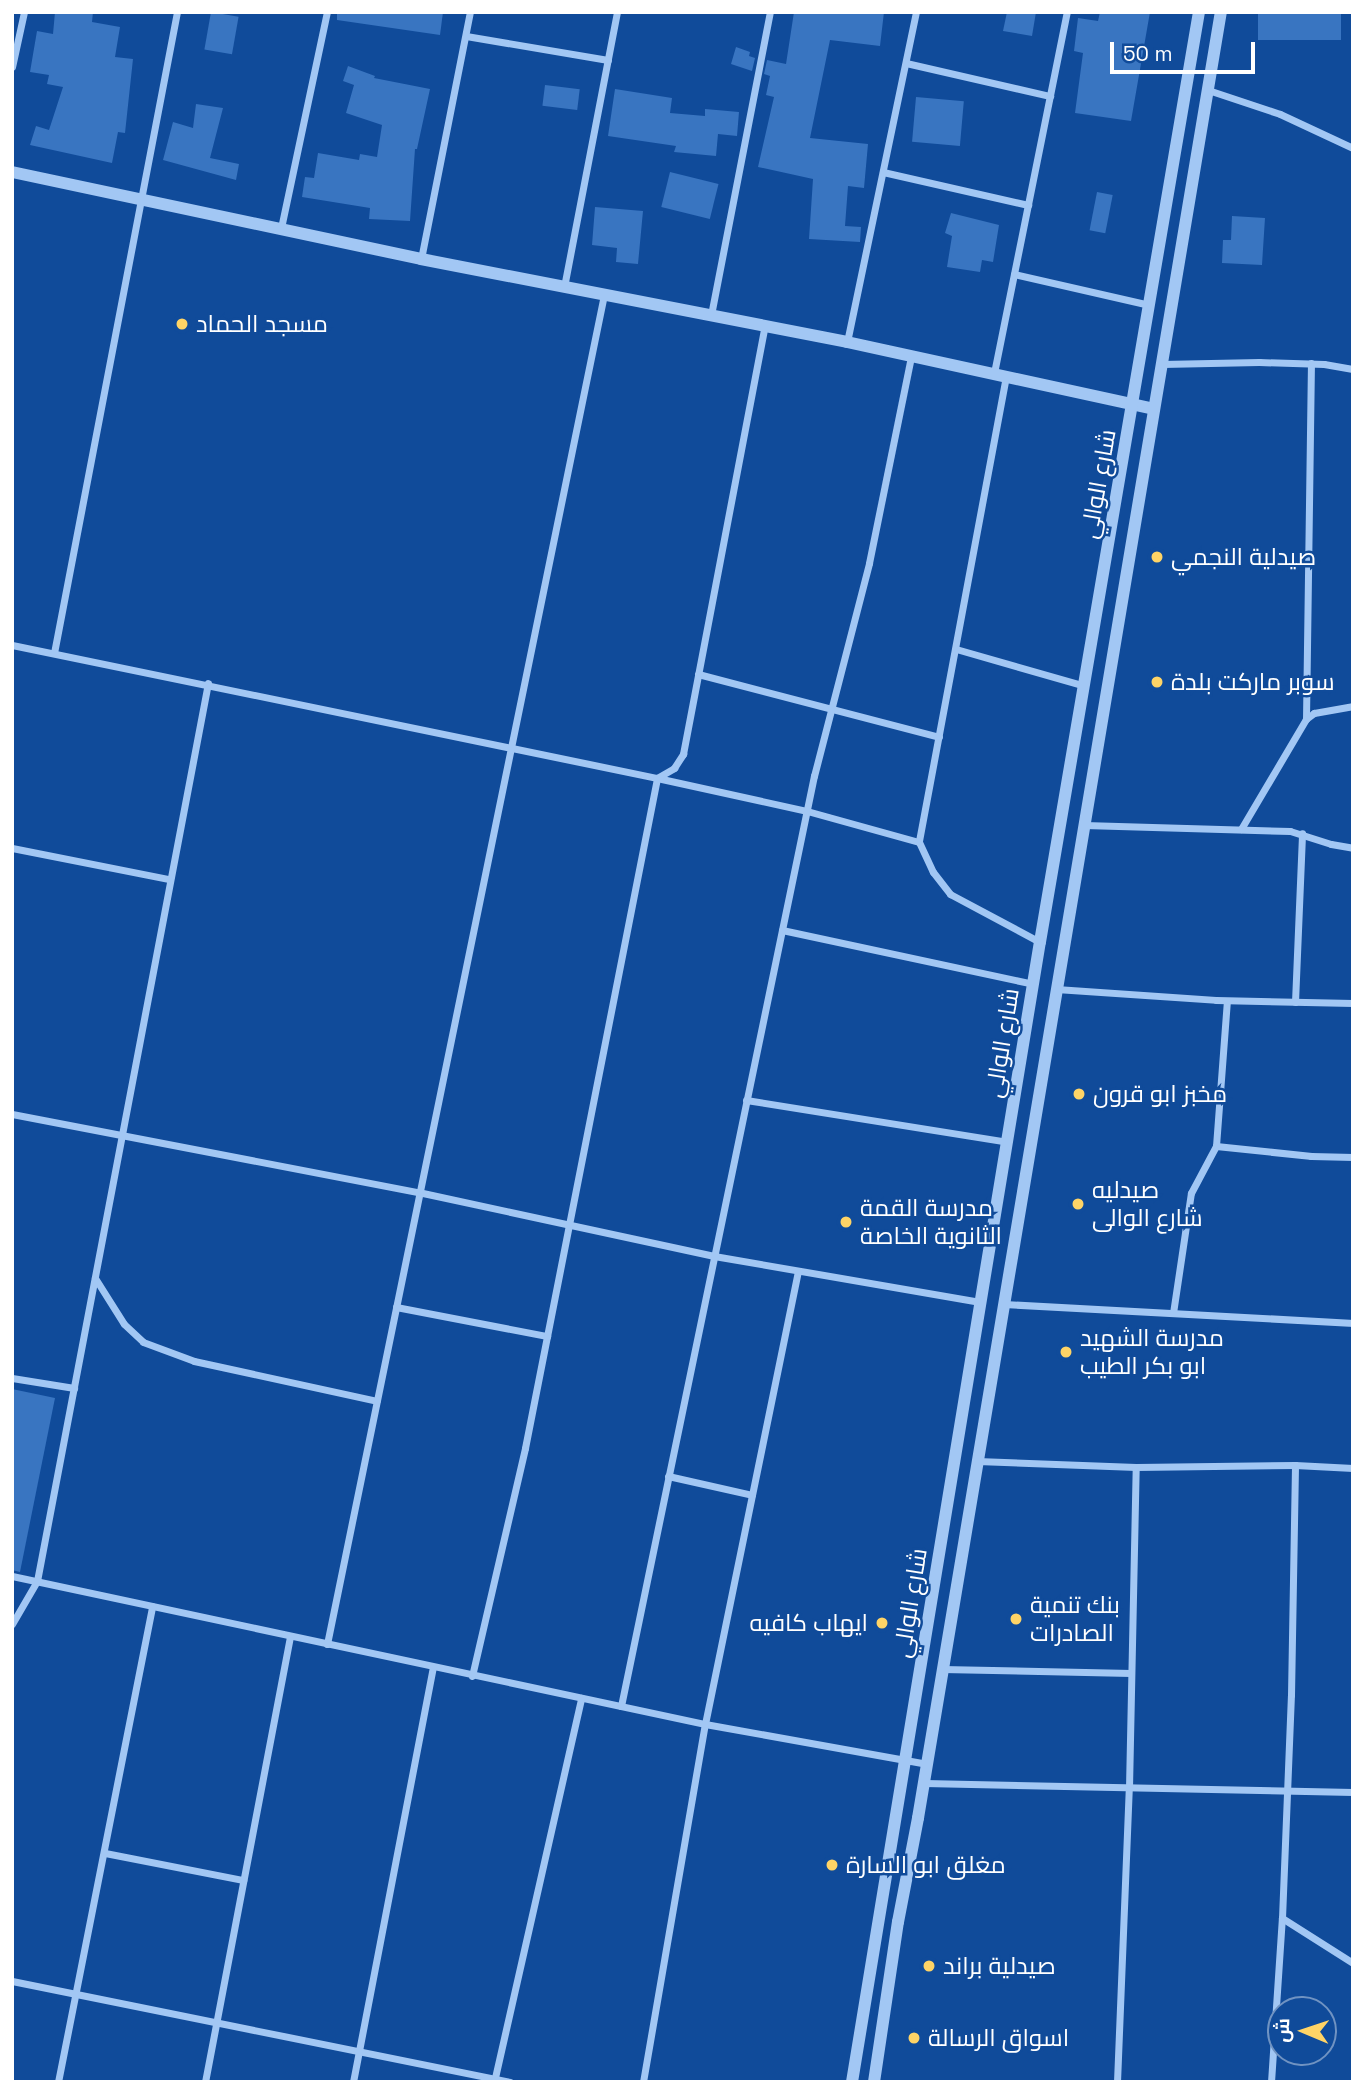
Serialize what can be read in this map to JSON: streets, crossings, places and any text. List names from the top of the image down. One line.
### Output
{"streets":{"street":["شارع الوالي"]},"places":["مسجد الحماد","صيدلية النجمي","سوبر ماركت بلدة","مخبز ابو قرون","صيدليه شارع الوالى","مدرسة القمة الثانوية الخاصة","مدرسة الشهيد ابو بكر الطيب","بنك تنمية الصادرات","ايهاب كافيه","مغلق ابو السارة","صيدلية براند","اسواق الرسالة"],"scale_bar":"50 m","north":"left"}
